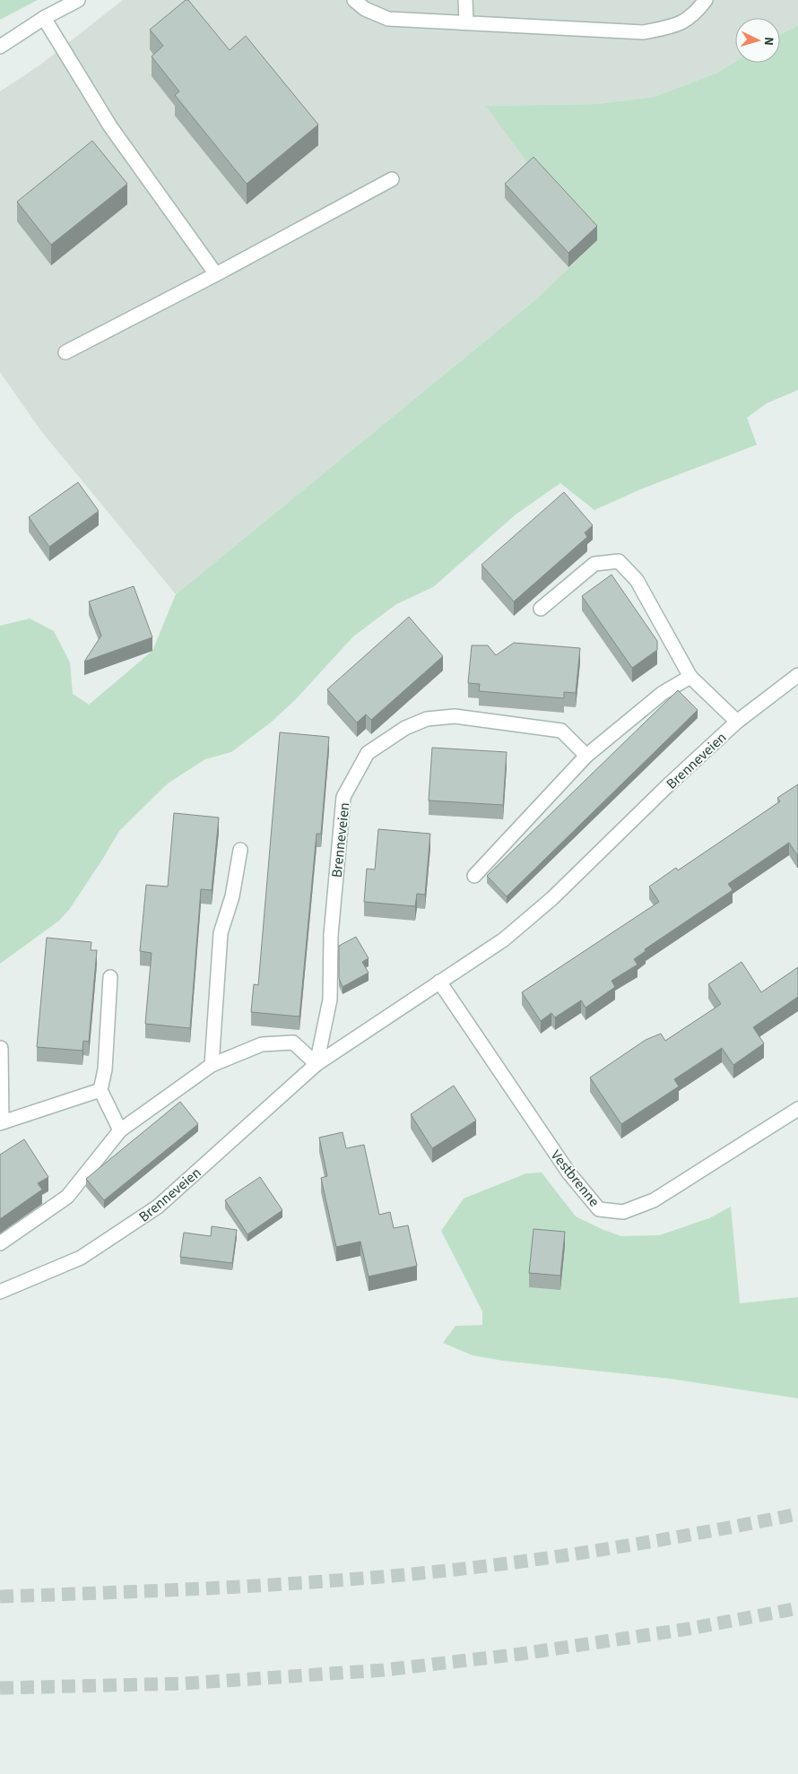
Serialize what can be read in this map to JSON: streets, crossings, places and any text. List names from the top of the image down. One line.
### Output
{"streets":{"street":["Brenneveien","Vestbrenne"]},"crossings":[["Brenneveien","Vestbrenne"]],"north":"right"}
